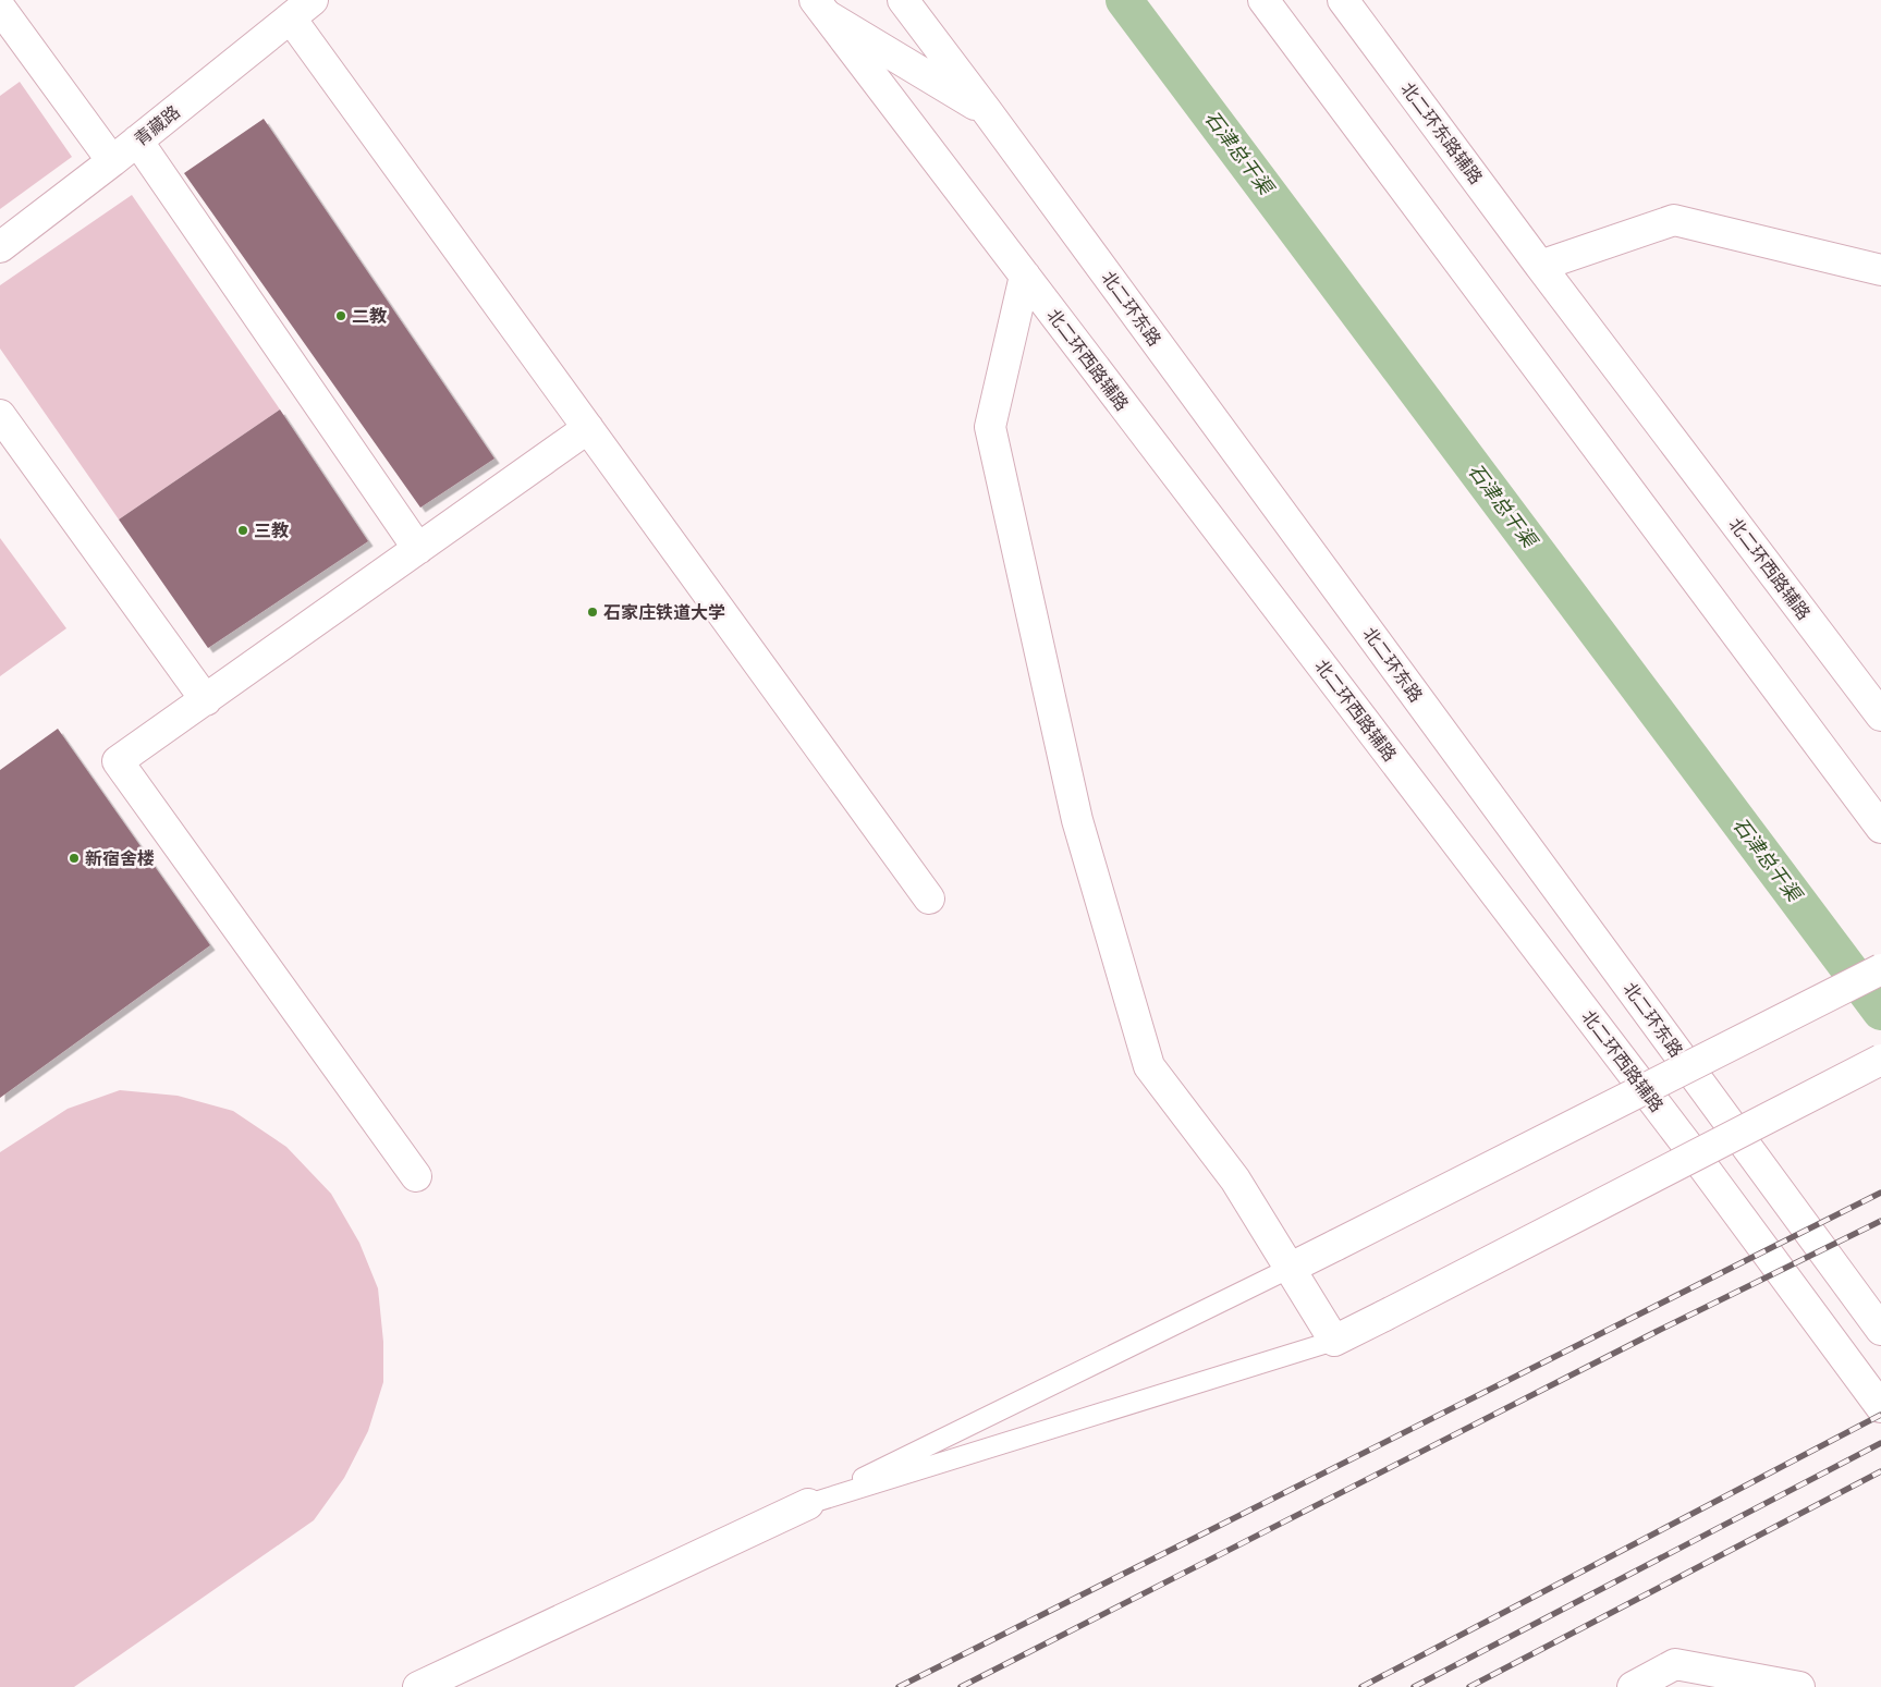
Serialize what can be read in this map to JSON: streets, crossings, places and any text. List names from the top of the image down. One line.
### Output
{"streets":{"main road":["青藏路","北二环东路辅路","北二环东路","北二环西路辅路"]},"crossings":[["北二环东路辅路","北二环西路辅路"]],"water":["石津总干渠"],"places":["二教","三教","石家庄铁道大学","新宿舍楼"]}
